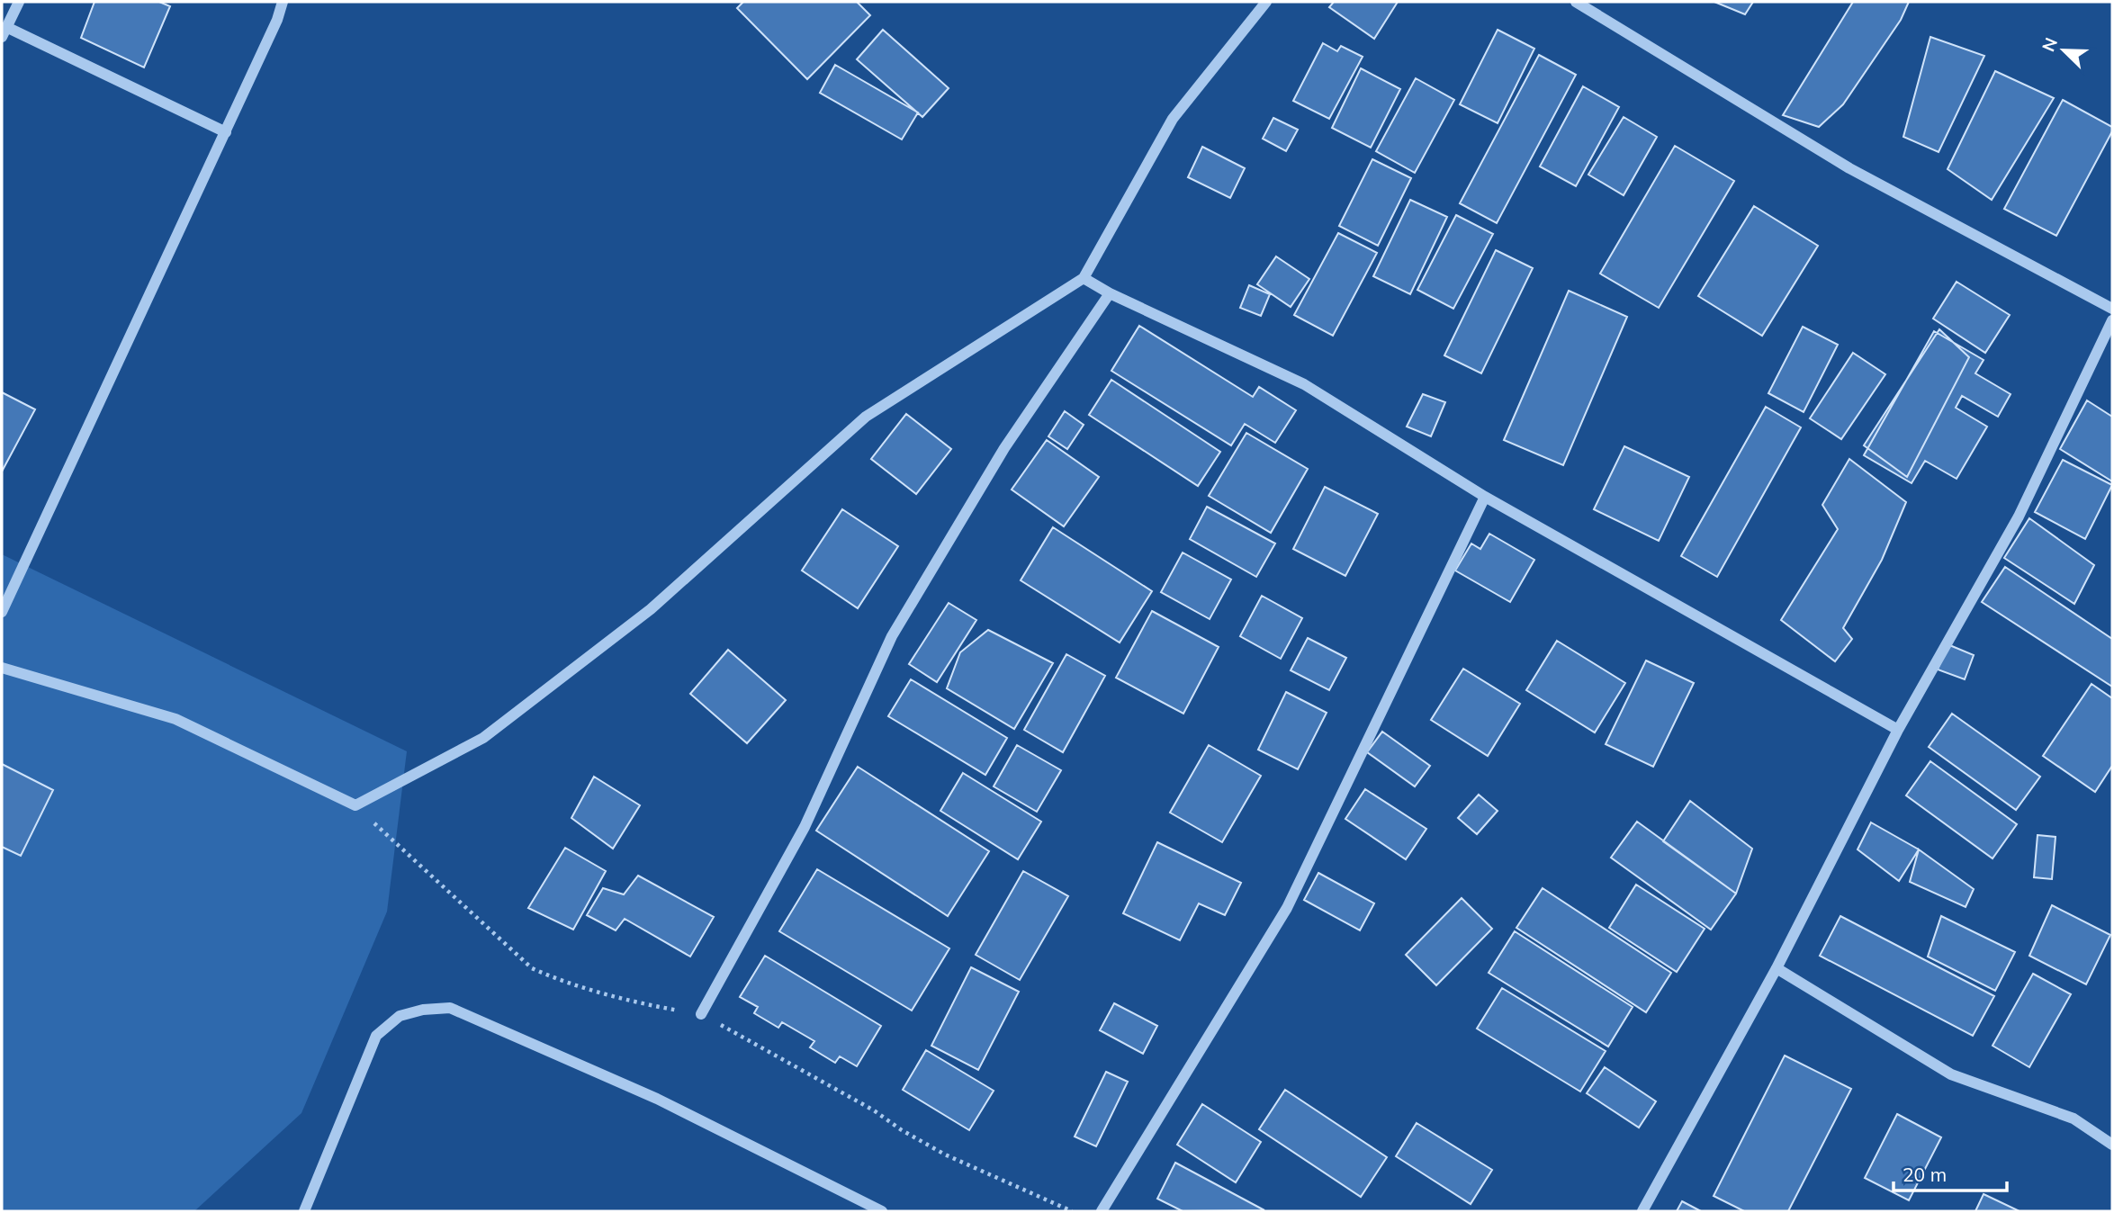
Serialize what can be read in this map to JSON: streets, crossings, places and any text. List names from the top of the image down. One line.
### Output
{"scale_bar":"20 m","north":"top left"}
